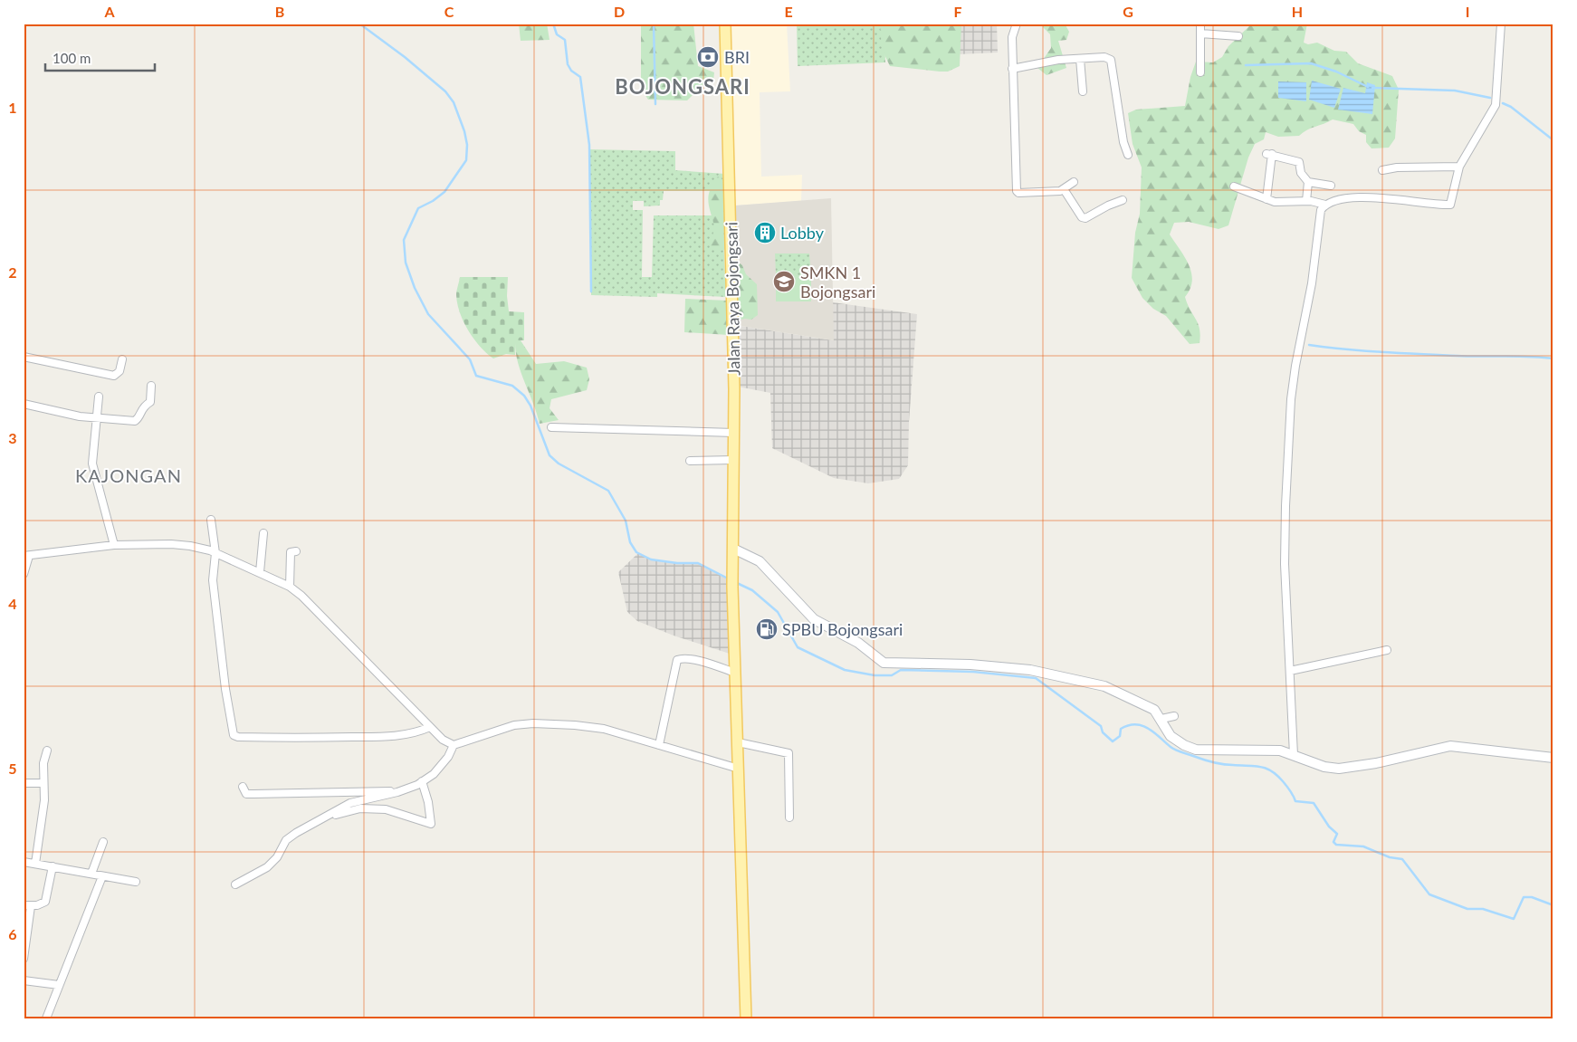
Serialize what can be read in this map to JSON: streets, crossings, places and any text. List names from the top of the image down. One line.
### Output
{"streets":{"main road":["Jalan Raya Bojongsari"]},"districts":["BOJONGSARI","KAJONGAN"],"places":{"bank":["BRI"],"building":["Lobby"],"school or university":["SMKN 1 Bojongsari"],"fuel station":["SPBU Bojongsari"]},"scale_bar":"100 m","grid":{"columns":["A","B","C","D","E","F","G","H","I"],"rows":["1","2","3","4","5","6"]}}
